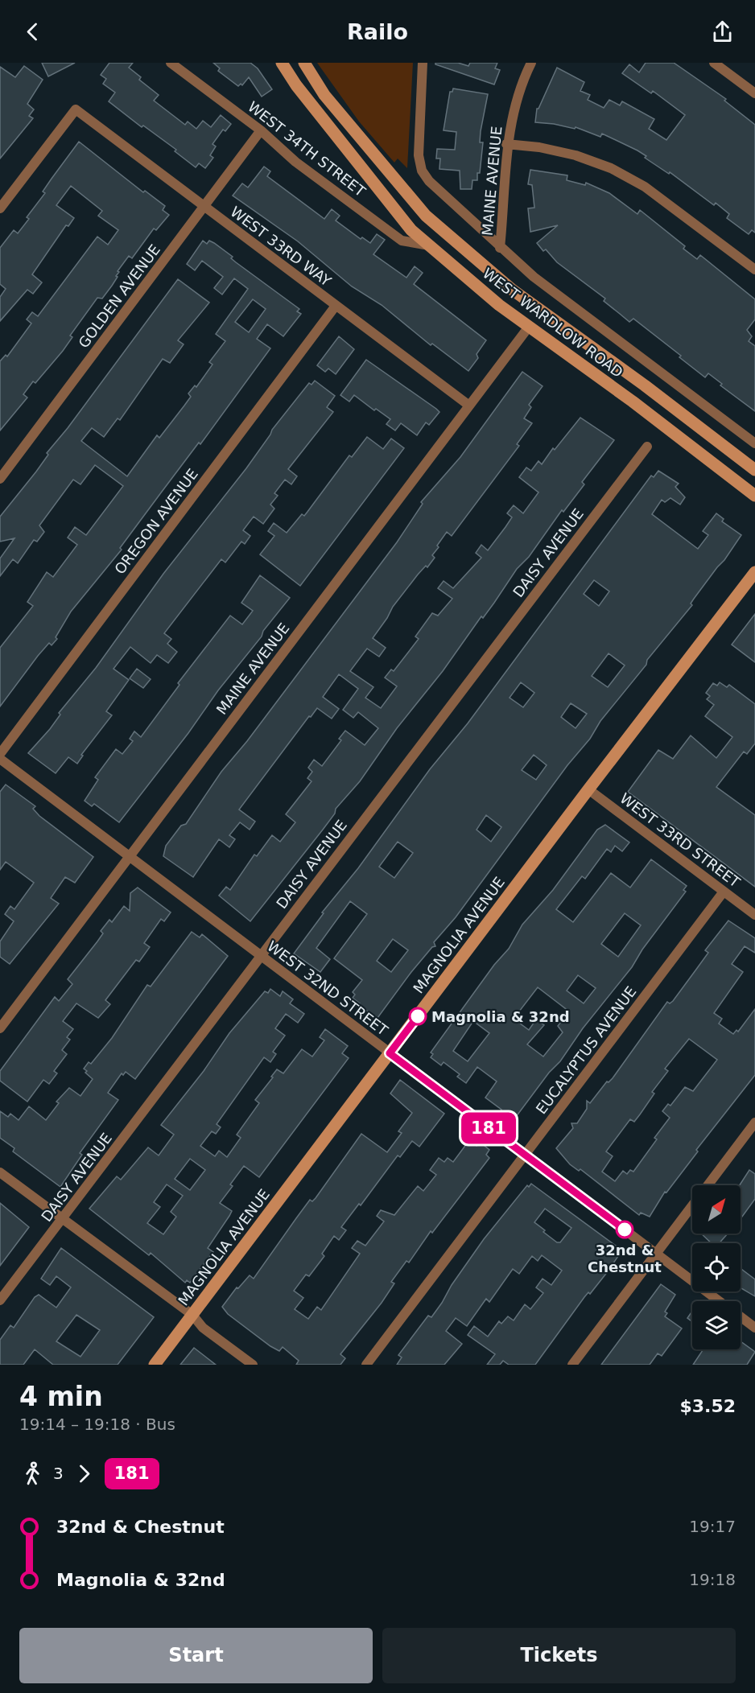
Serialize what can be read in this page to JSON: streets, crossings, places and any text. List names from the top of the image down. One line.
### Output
{"streets":{"main road":["WEST WARDLOW ROAD","MAGNOLIA AVENUE"],"street":["WEST 34TH STREET","MAINE AVENUE","WEST 33RD WAY","GOLDEN AVENUE","OREGON AVENUE","DAISY AVENUE","WEST 33RD STREET","WEST 32ND STREET","EUCALYPTUS AVENUE"]},"crossings":[["WEST 34TH STREET","GOLDEN AVENUE"],["WEST 34TH STREET","WEST WARDLOW ROAD"],["MAINE AVENUE","WEST 33RD WAY"],["MAINE AVENUE","WEST WARDLOW ROAD"],["MAINE AVENUE","WEST 32ND STREET"],["WEST 33RD WAY","GOLDEN AVENUE"],["WEST 33RD WAY","OREGON AVENUE"],["DAISY AVENUE","WEST 32ND STREET"],["WEST 33RD STREET","MAGNOLIA AVENUE"],["WEST 33RD STREET","EUCALYPTUS AVENUE"],["MAGNOLIA AVENUE","WEST 32ND STREET"],["WEST 32ND STREET","EUCALYPTUS AVENUE"]],"places":["Magnolia & 32nd","32nd & Chestnut"],"lines":["bus line 181"],"north":"top right","page":{"header":"Railo","on_map":"181","heading":["4 min","19:14 – 19:18 · Bus","$3.52"],"legs":["3","181"],"list":[{"name":"32nd & Chestnut","value":"19:17"},{"name":"Magnolia & 32nd","value":"19:18"}],"buttons":["Start","Tickets"]}}
